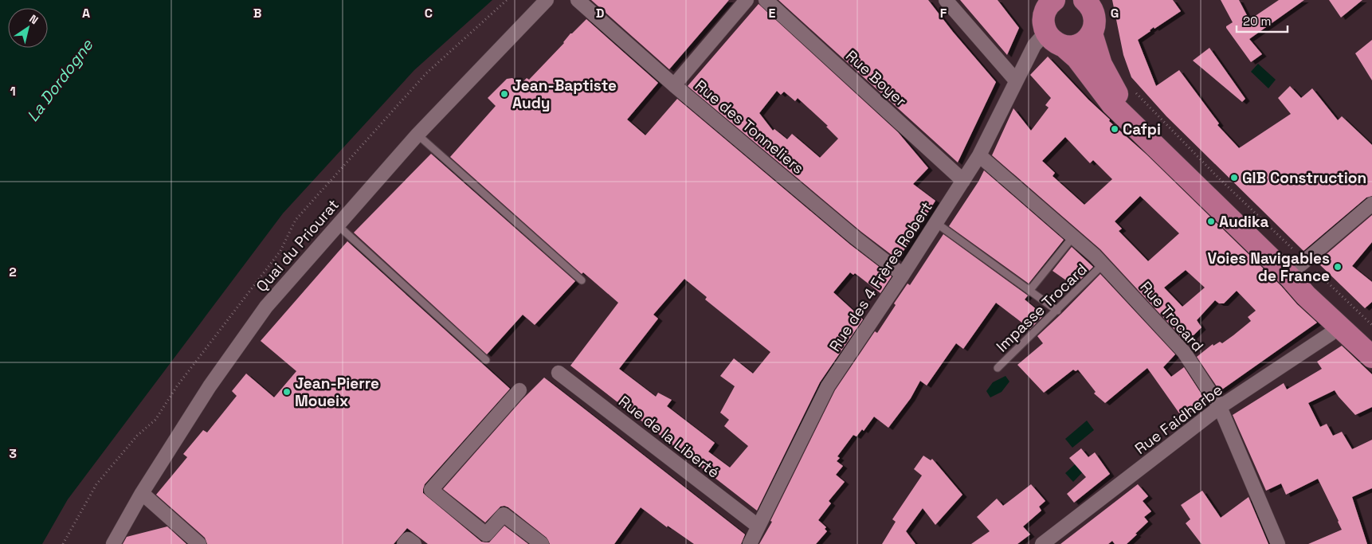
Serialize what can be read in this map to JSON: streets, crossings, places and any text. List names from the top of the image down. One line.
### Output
{"streets":{"street":["Rue Boyer","Rue des Tonneliers","Quai du Priourat","Rue des 4 Frères Robert","Rue Trocard","Rue Faidherbe","Rue de la Liberté"],"lane":["Impasse Trocard"]},"crossings":[["Rue Boyer","Rue des 4 Frères Robert"],["Rue des Tonneliers","Rue des 4 Frères Robert"],["Rue des 4 Frères Robert","Rue Trocard"],["Rue des 4 Frères Robert","Rue de la Liberté"],["Impasse Trocard","Rue Trocard"],["Rue Trocard","Rue Faidherbe"]],"water":["La Dordogne"],"places":["Jean-Baptiste Audy","Cafpi","GIB Construction","Audika","Voies Navigables de France","Jean-Pierre Moueix"],"scale_bar":"20 m","north":"top right","grid":{"columns":["A","B","C","D","E","F","G"],"rows":["1","2","3"]}}
